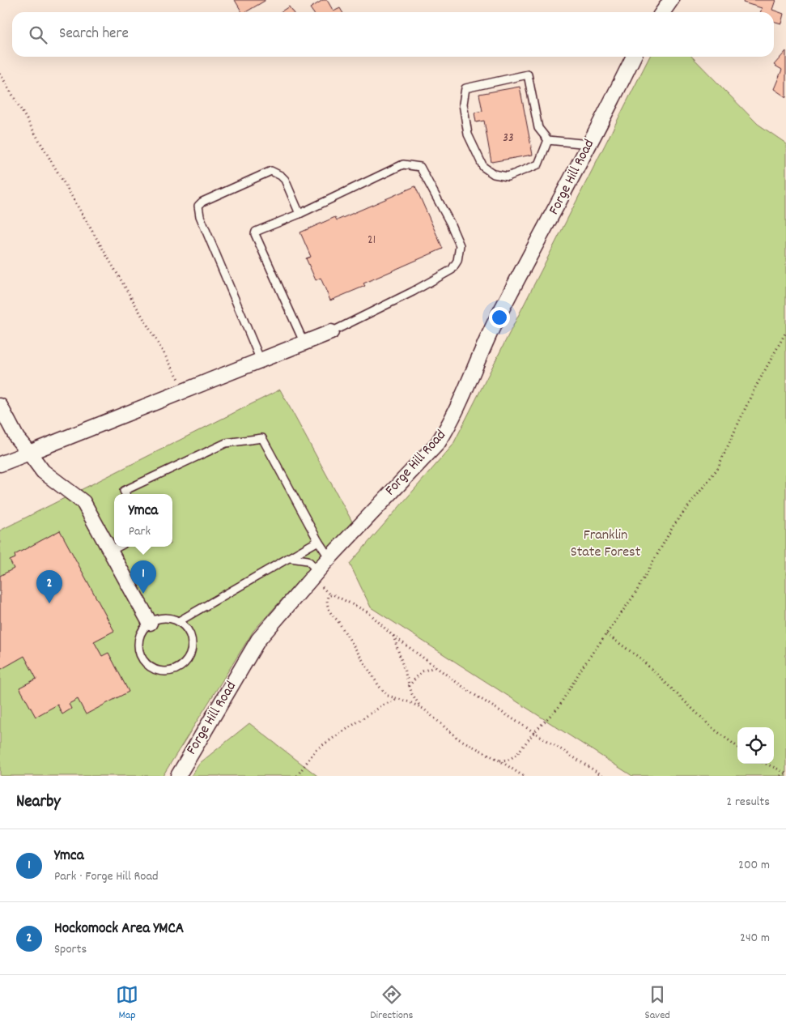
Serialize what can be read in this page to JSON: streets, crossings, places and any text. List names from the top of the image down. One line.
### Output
{"streets":{"street":["Forge Hill Road"]},"parks":["Franklin State Forest"],"house_numbers":["33","21"],"page":{"search":"Search here","popup":["Ymca","Park"],"pins":["1","2"],"heading":["Nearby","2 results"],"list":[{"mark":"1","name":"Ymca","note":"Park · Forge Hill Road","value":"200 m"},{"mark":"2","name":"Hockomock Area YMCA","note":"Sports","value":"240 m"}],"nav":["Map","Directions","Saved"]}}
